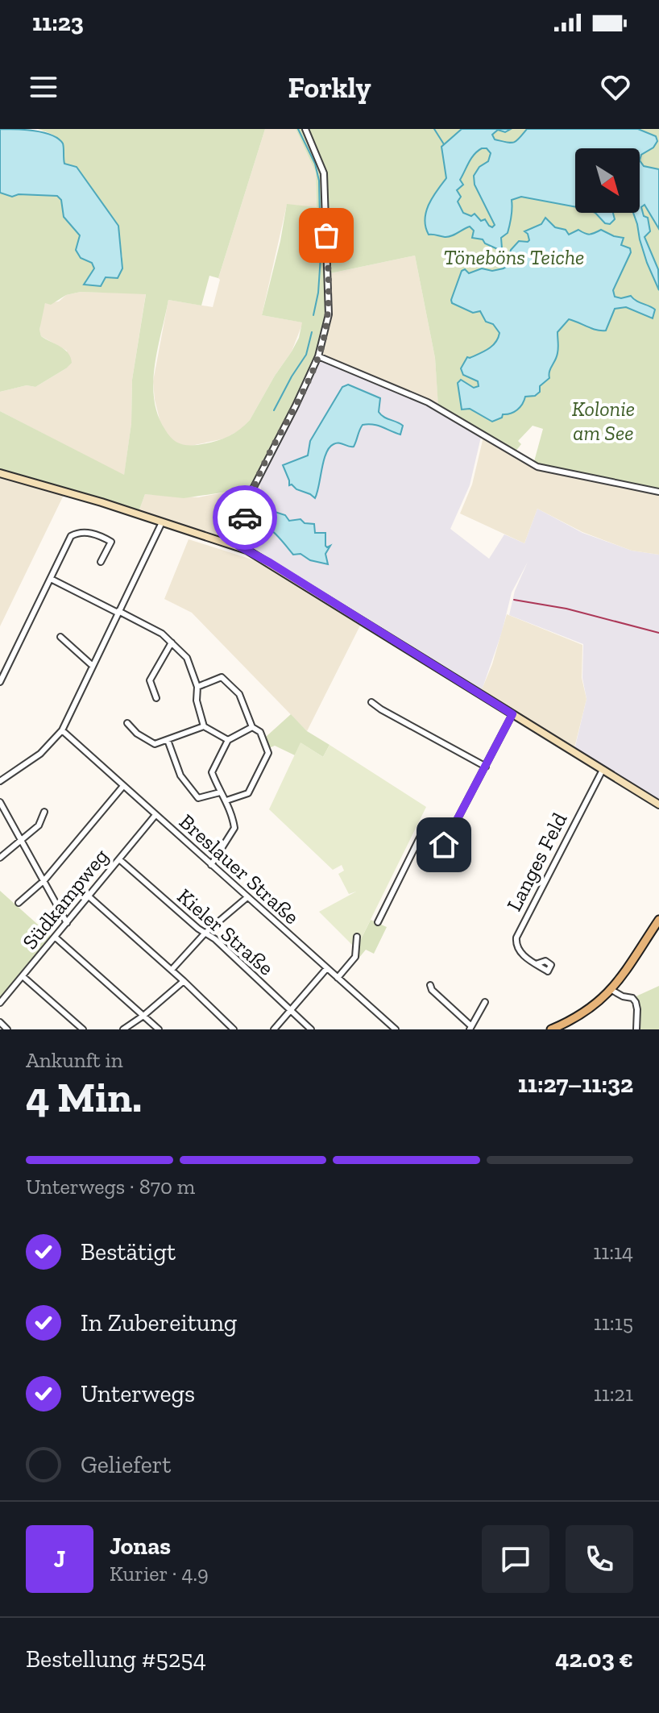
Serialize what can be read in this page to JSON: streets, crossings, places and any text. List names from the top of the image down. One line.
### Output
{"streets":{"street":["Langes Feld","Breslauer Straße","Südkampweg","Kieler Straße"]},"crossings":[["Breslauer Straße","Südkampweg"],["Südkampweg","Kieler Straße"]],"parks":["Töneböns Teiche","Kolonie am See"],"north":"bottom right","page":{"status":"11:23","header":"Forkly","heading":["4 Min.","Ankunft in","11:27–11:32"],"panel":["Jonas","Kurier · 4.9","Bestellung #5254","42.03 €"],"bar":"Unterwegs · 870 m","list":[["Bestätigt","11:14"],["In Zubereitung","11:15"],["Unterwegs","11:21"],"Geliefert"],"round":"J"}}
